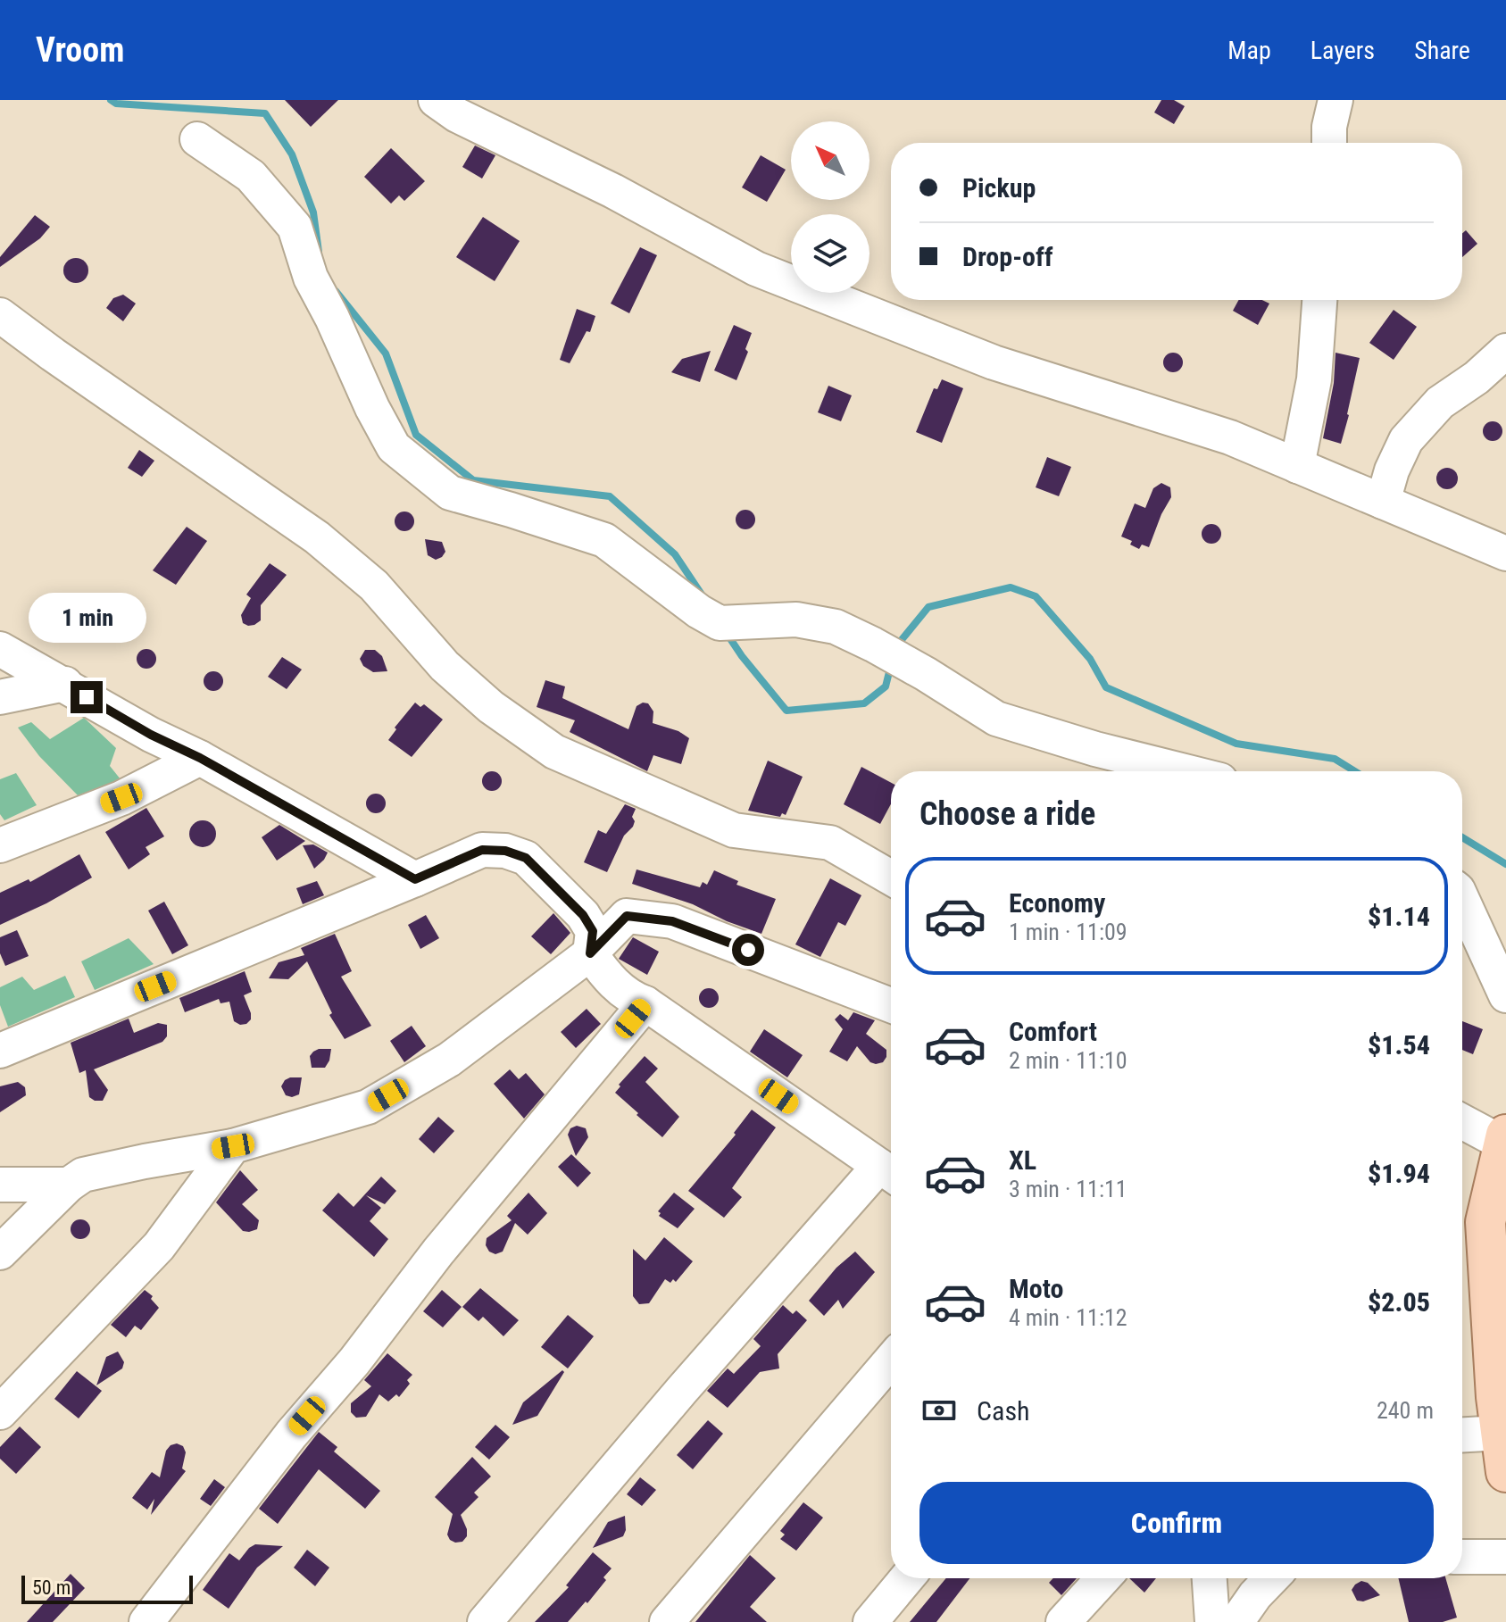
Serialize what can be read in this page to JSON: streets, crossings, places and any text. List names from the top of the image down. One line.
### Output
{"scale_bar":"50 m","north":"top left","page":{"header":"Vroom","nav":["Map","Layers","Share"],"banner":["Pickup","Drop-off"],"bubble":"1 min","heading":"Choose a ride","list":[{"name":"Economy","note":"1 min · 11:09","value":"$1.14"},{"name":"Comfort","note":"2 min · 11:10","value":"$1.54"},{"name":"XL","note":"3 min · 11:11","value":"$1.94"},{"name":"Moto","note":"4 min · 11:12","value":"$2.05"}],"pay":["Cash","240 m"],"buttons":"Confirm","scale":"50 m"}}
